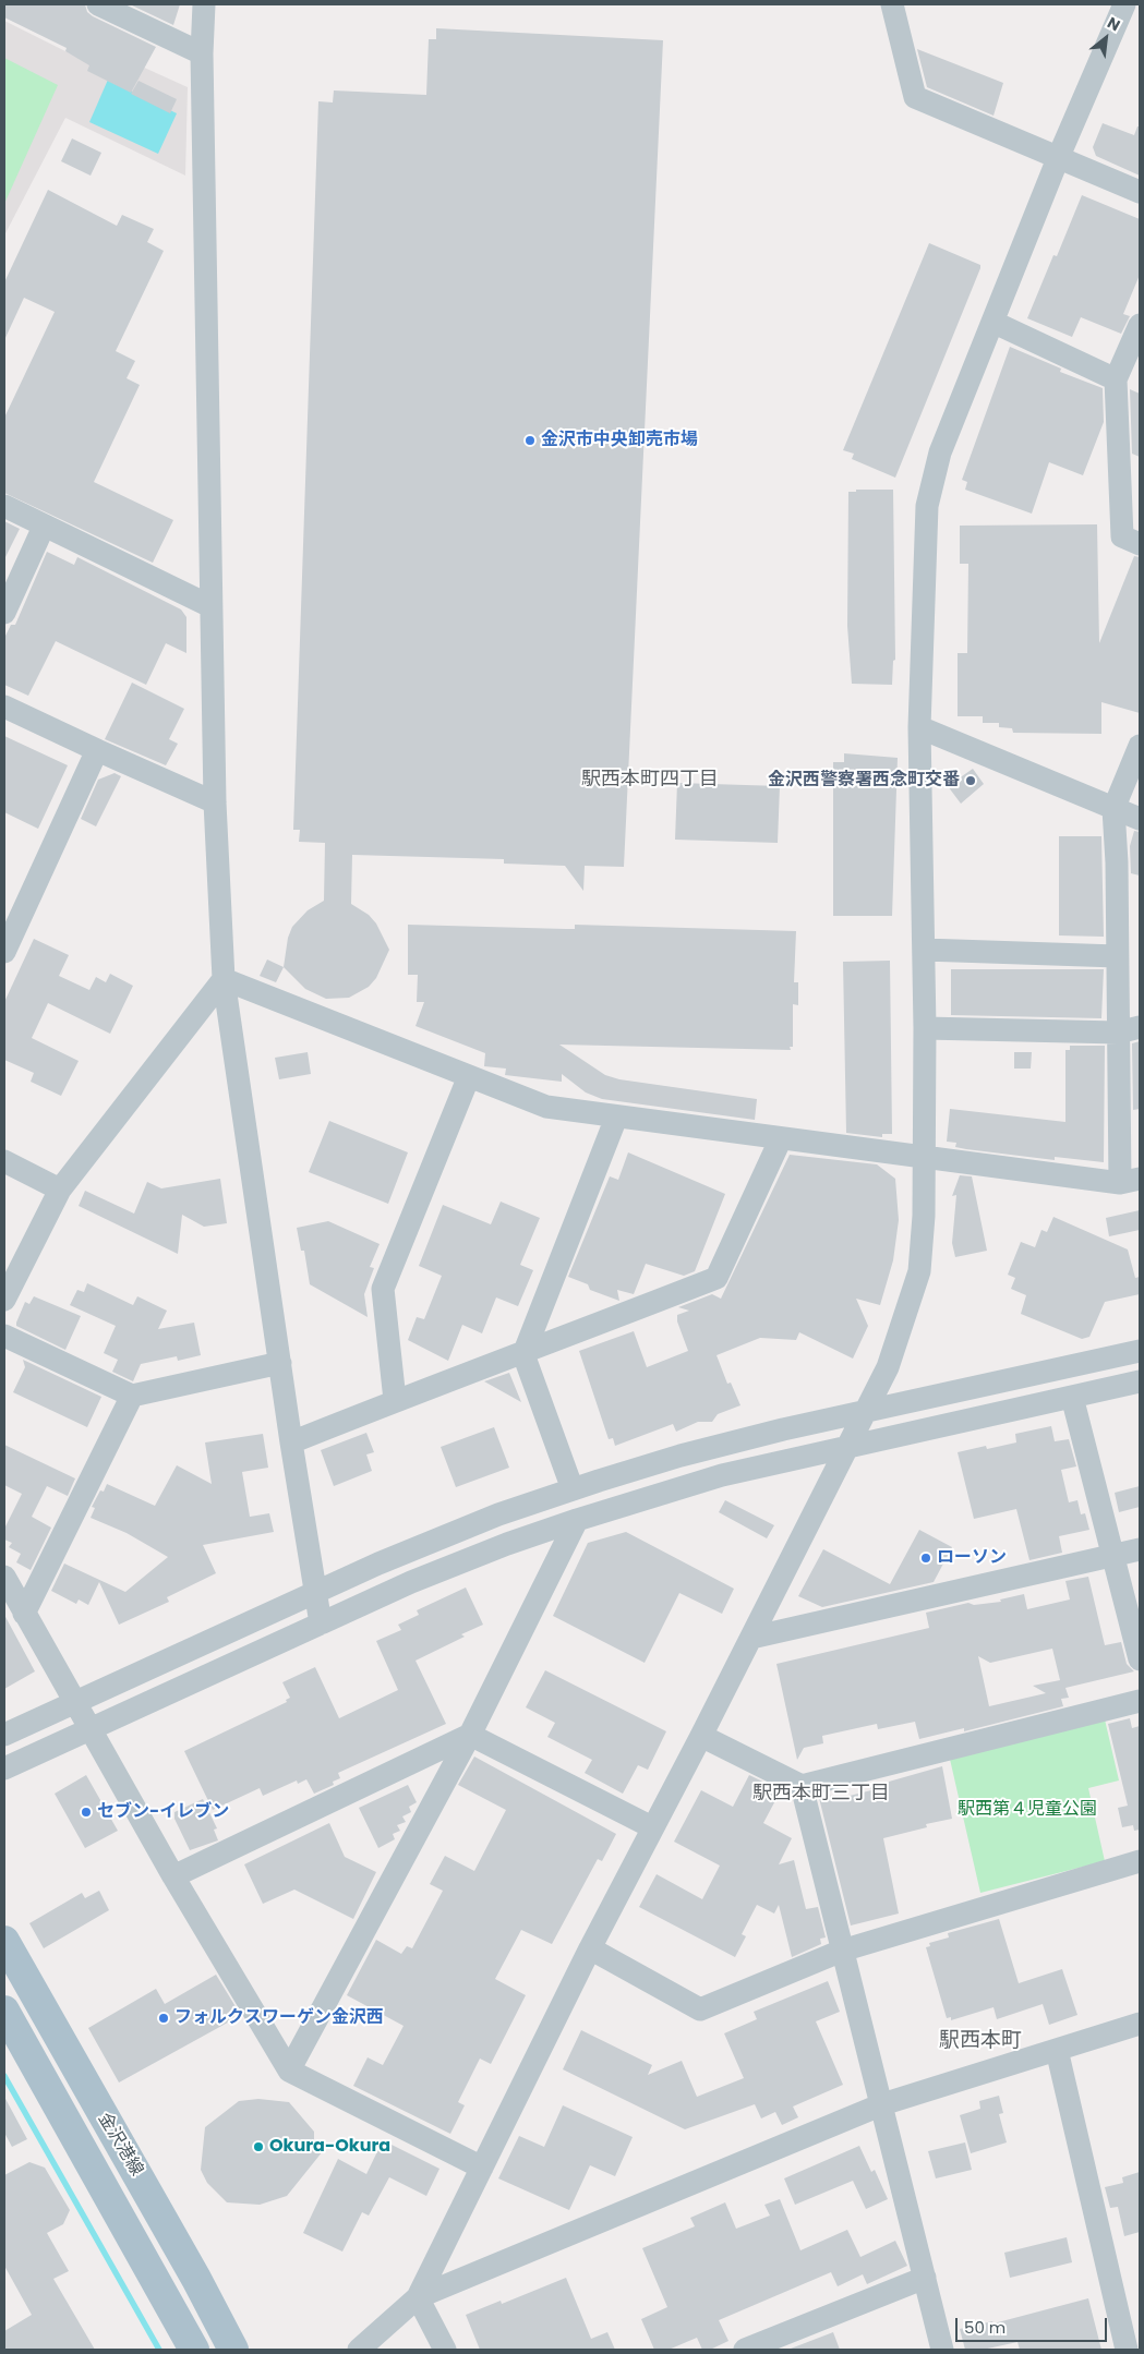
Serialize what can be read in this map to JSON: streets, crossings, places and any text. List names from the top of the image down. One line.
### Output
{"streets":{"main road":["金沢港線"]},"districts":["駅西本町四丁目","駅西本町三丁目","駅西本町"],"parks":["駅西第４児童公園"],"places":["金沢市中央卸売市場","金沢西警察署西念町交番","ローソン","セブン-イレブン","フォルクスワーゲン金沢西","Okura-Okura"],"scale_bar":"50 m","north":"top right"}
